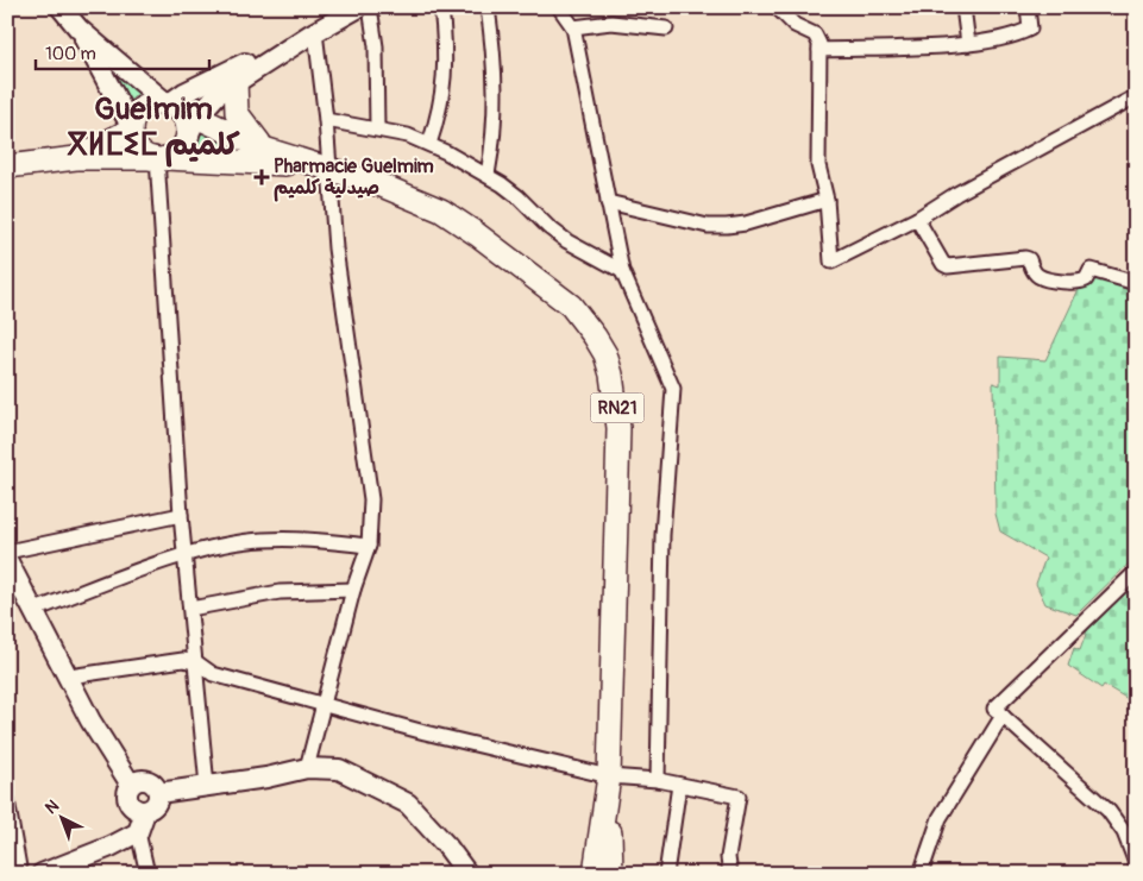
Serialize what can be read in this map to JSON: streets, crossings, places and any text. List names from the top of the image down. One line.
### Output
{"streets":{"main road":["RN21"]},"districts":["Guelmim ⴳⵍⵎⵉⵎ كلميم"],"places":{"health":["Pharmacie Guelmim صيدلية كلميم"]},"scale_bar":"100 m","north":"top left"}
